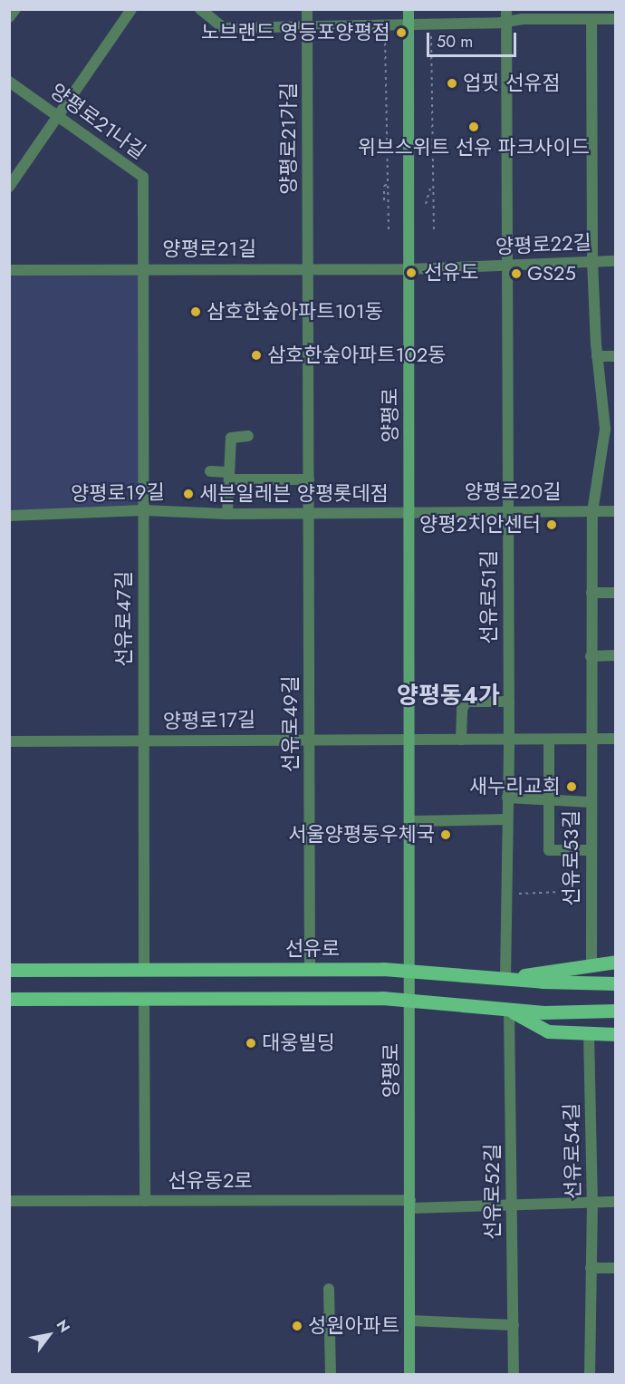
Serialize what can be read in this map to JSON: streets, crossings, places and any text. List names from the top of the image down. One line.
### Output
{"streets":{"main road":["양평로","선유로"],"street":["양평로21나길","양평로21가길","양평로22길","양평로21길","양평로20길","양평로19길","선유로51길","선유로47길","양평로17길","선유로49길","선유로53길","선유로54길","선유동2로","선유로52길"]},"crossings":[["양평로21나길","양평로21길"],["양평로21나길","선유로47길"],["양평로21가길","양평로21길"],["양평로21가길","선유로49길"],["양평로22길","양평로21길"],["양평로22길","양평로"],["양평로22길","선유로51길"],["양평로22길","선유로53길"],["양평로21길","양평로"],["양평로21길","선유로47길"],["양평로21길","선유로49길"],["양평로","양평로20길"],["양평로","양평로19길"],["양평로","양평로17길"],["양평로","선유로"],["양평로","선유동2로"],["양평로20길","양평로19길"],["양평로20길","선유로51길"],["양평로20길","선유로53길"],["양평로19길","선유로47길"],["양평로19길","선유로49길"],["선유로51길","양평로17길"],["선유로51길","선유로"],["선유로47길","양평로17길"],["선유로47길","선유로"],["양평로17길","선유로49길"],["양평로17길","선유로53길"],["선유로49길","선유로"],["선유로54길","선유동2로"],["선유동2로","선유로52길"]],"districts":["양평동4가"],"places":["노브랜드 영등포양평점","업핏 선유점","위브스위트 선유 파크사이드","선유도","GS25","삼호한숲아파트101동","삼호한숲아파트102동","세븐일레븐 양평롯데점","양평2치안센터","새누리교회","서울양평동우체국","대웅빌딩","성원아파트"],"scale_bar":"50 m","north":"top right"}
